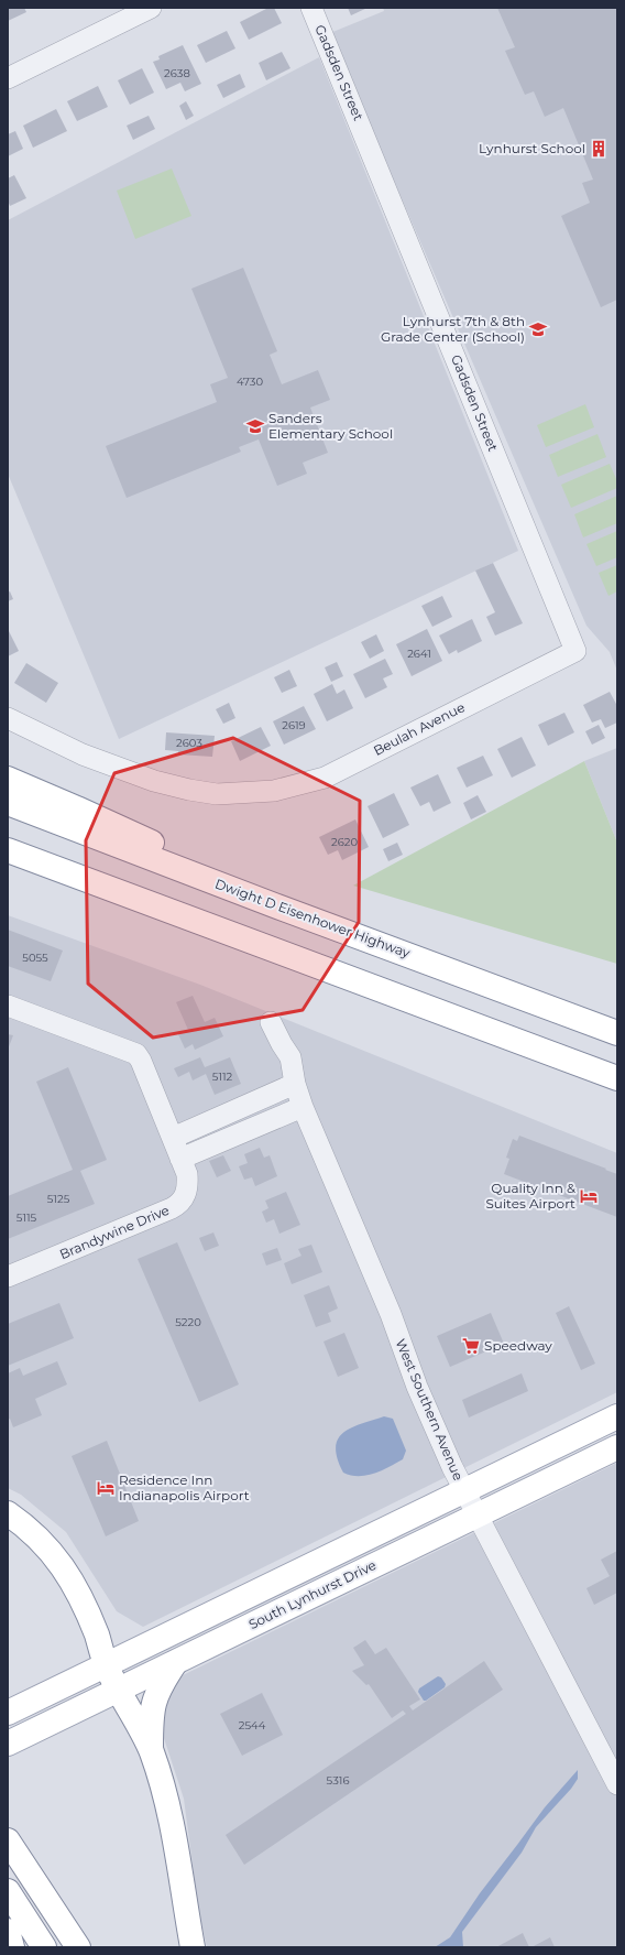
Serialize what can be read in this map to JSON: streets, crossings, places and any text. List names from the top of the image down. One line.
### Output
{"streets":{"main road":["Dwight D Eisenhower Highway","South Lynhurst Drive"],"street":["Gadsden Street","Beulah Avenue","Brandywine Drive","West Southern Avenue"]},"crossings":[["Gadsden Street","Beulah Avenue"],["West Southern Avenue","South Lynhurst Drive"]],"places":{"building":["Lynhurst School"],"school or university":["Lynhurst 7th & 8th Grade Center (School)","Sanders Elementary School"],"hotel":["Quality Inn & Suites Airport","Residence Inn Indianapolis Airport"],"supermarket":["Speedway"]},"house_numbers":["2638","4730","2641","2619","2603","2620","5055","5112","5125","5115","5220","2544","5316"]}
